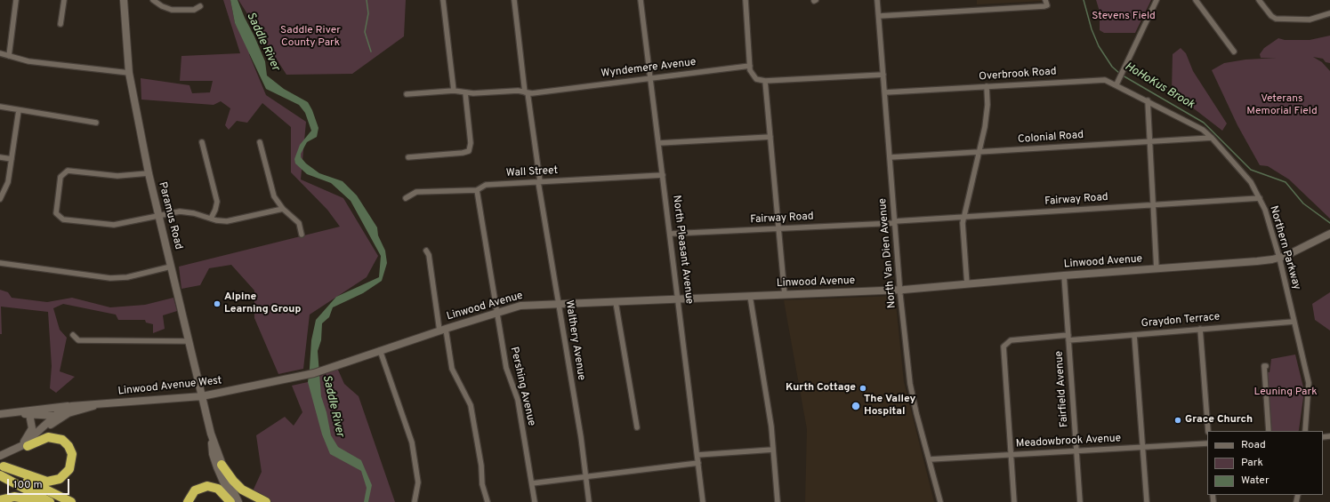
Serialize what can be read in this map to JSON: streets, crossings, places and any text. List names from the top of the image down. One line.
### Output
{"streets":{"main road":["Paramus Road","Linwood Avenue","Linwood Avenue West"],"street":["Wyndemere Avenue","Overbrook Road","Colonial Road","Wall Street","Fairway Road","Northern Parkway","North Pleasant Avenue","North Van Dien Avenue","Graydon Terrace","Walthery Avenue","Pershing Avenue","Fairfield Avenue","Meadowbrook Avenue"]},"crossings":[["Wyndemere Avenue","North Pleasant Avenue"],["Wyndemere Avenue","Walthery Avenue"],["Overbrook Road","Northern Parkway"],["Overbrook Road","North Van Dien Avenue"],["Colonial Road","Northern Parkway"],["Colonial Road","North Van Dien Avenue"],["Wall Street","North Pleasant Avenue"],["Wall Street","Walthery Avenue"],["Wall Street","Pershing Avenue"],["Fairway Road","Northern Parkway"],["Fairway Road","North Pleasant Avenue"],["Fairway Road","North Van Dien Avenue"],["Paramus Road","Linwood Avenue West"],["Northern Parkway","Linwood Avenue"],["Northern Parkway","Graydon Terrace"],["North Pleasant Avenue","Linwood Avenue"],["North Van Dien Avenue","Linwood Avenue"],["North Van Dien Avenue","Meadowbrook Avenue"],["Linwood Avenue","Walthery Avenue"],["Linwood Avenue","Linwood Avenue West"],["Linwood Avenue","Pershing Avenue"],["Linwood Avenue","Fairfield Avenue"],["Graydon Terrace","Fairfield Avenue"],["Graydon Terrace","Meadowbrook Avenue"],["Fairfield Avenue","Meadowbrook Avenue"]],"water":["Saddle River","HoHoKus Brook"],"parks":["Stevens Field","Saddle River County Park","Veterans Memorial Field","Leuning Park"],"places":["Alpine Learning Group","Kurth Cottage","The Valley Hospital","Grace Church"],"legend":["Road","Park","Water"],"scale_bar":"100 m"}
